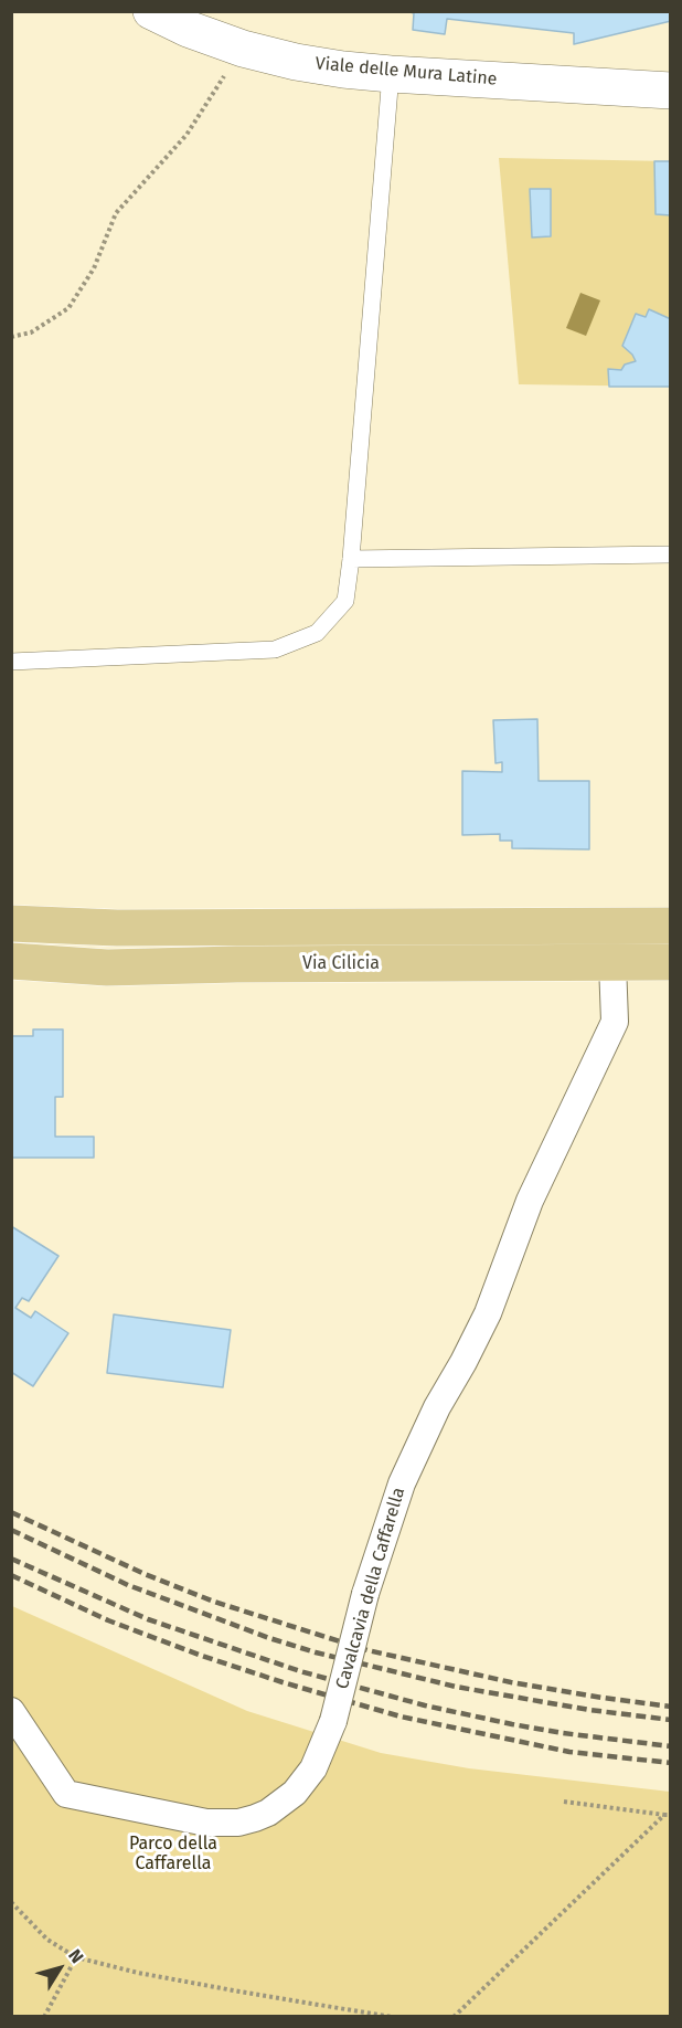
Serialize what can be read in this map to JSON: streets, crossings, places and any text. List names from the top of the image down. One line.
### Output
{"streets":{"main road":["Via Cilicia"],"street":["Viale delle Mura Latine","Cavalcavia della Caffarella"]},"crossings":[["Via Cilicia","Cavalcavia della Caffarella"]],"parks":["Parco della Caffarella"],"north":"top right"}
